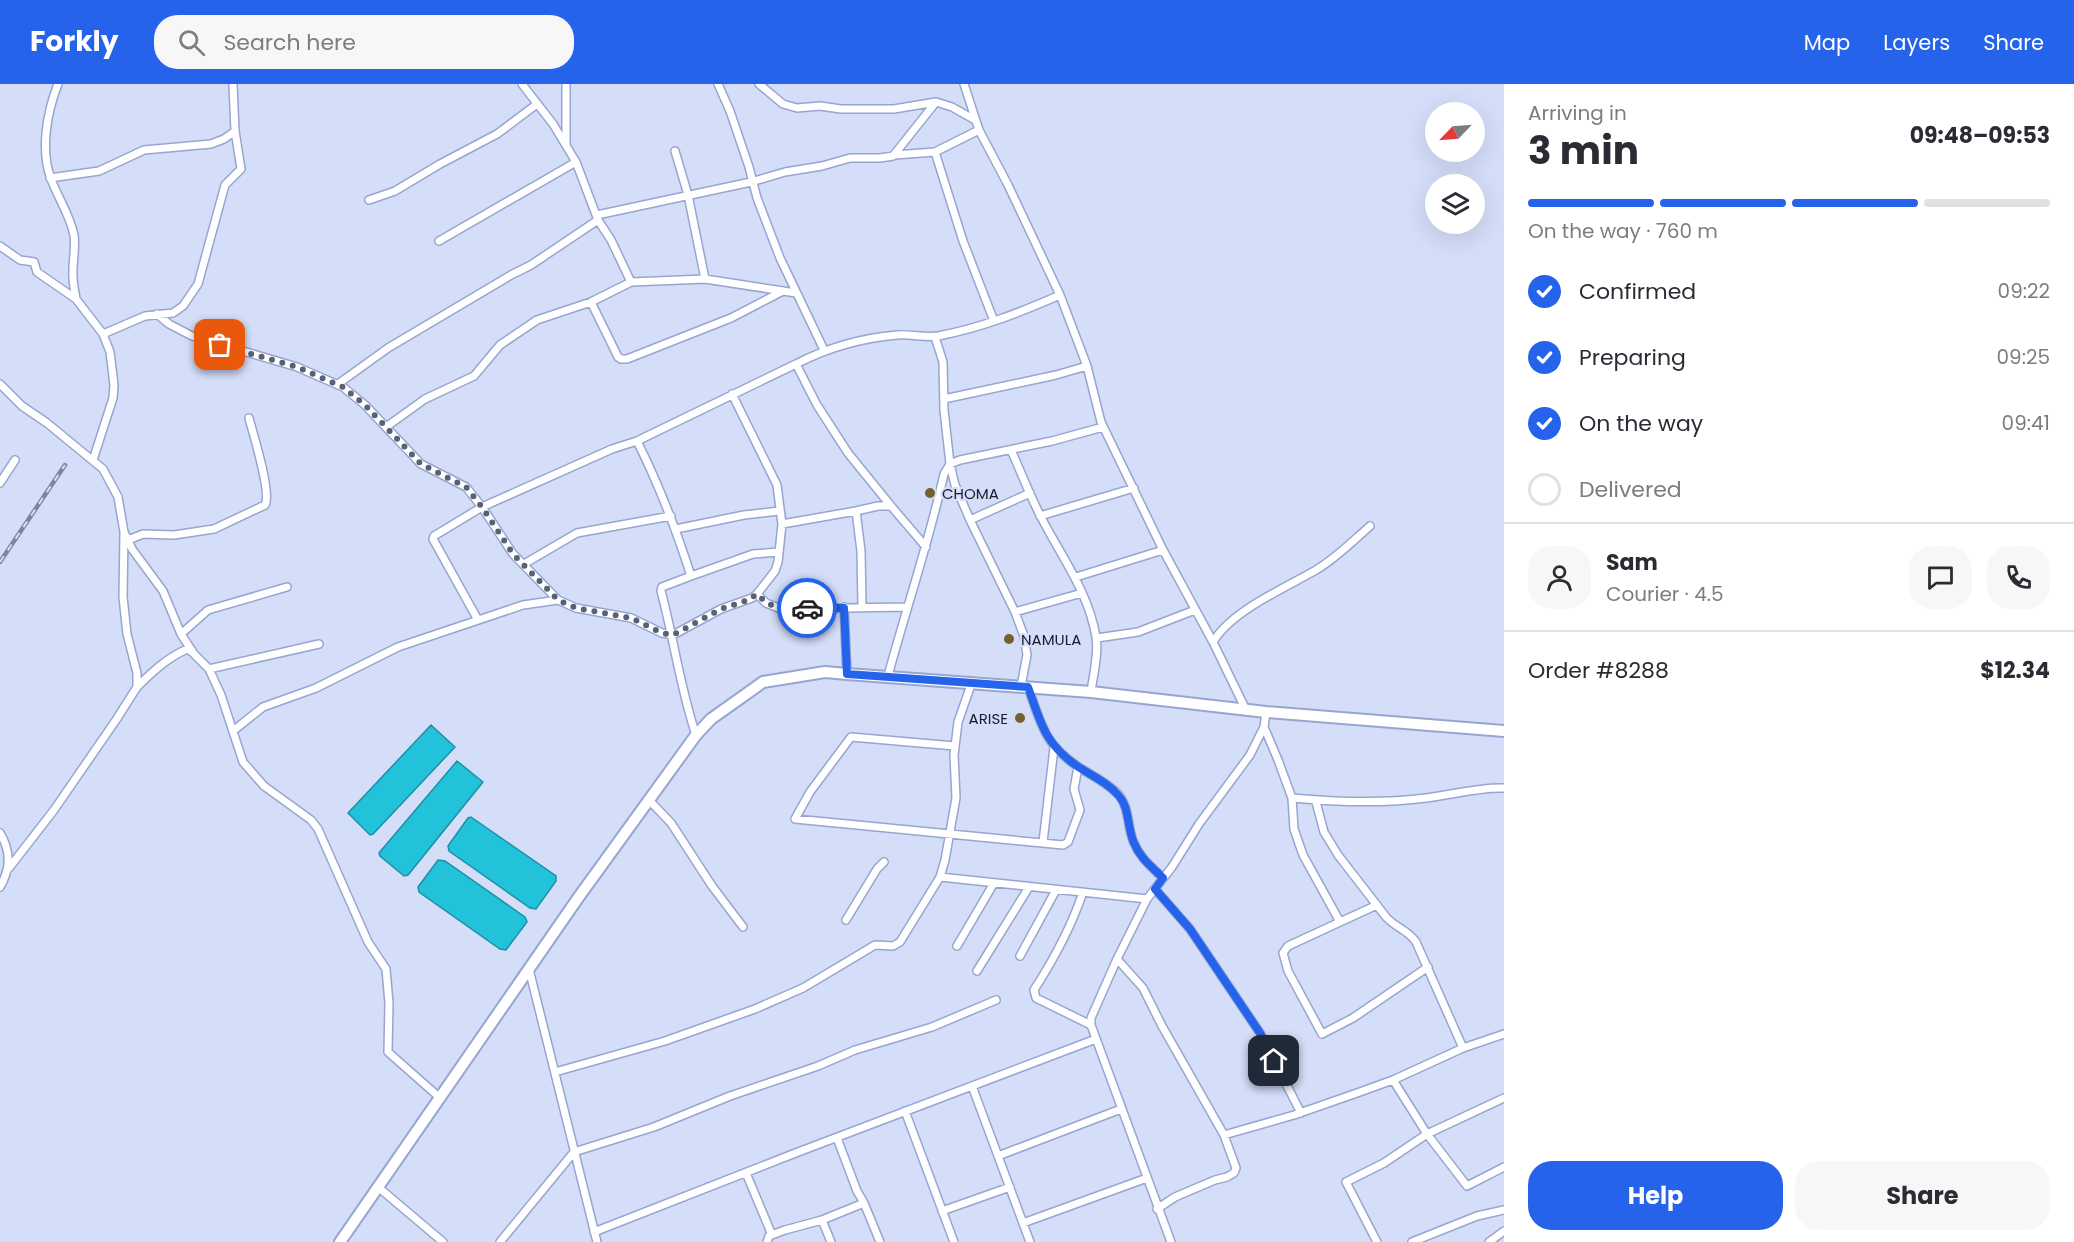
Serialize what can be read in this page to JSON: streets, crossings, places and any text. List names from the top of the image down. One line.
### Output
{"places":["CHOMA","NAMULA","ARISE"],"north":"bottom left","page":{"header":"Forkly","search":"Search here","nav":["Map","Layers","Share"],"heading":["3 min","Arriving in","09:48–09:53"],"panel":["Sam","Courier · 4.5","Order #8288","$12.34"],"bar":"On the way · 760 m","list":[["Confirmed","09:22"],["Preparing","09:25"],["On the way","09:41"],"Delivered"],"buttons":["Help","Share"]}}
